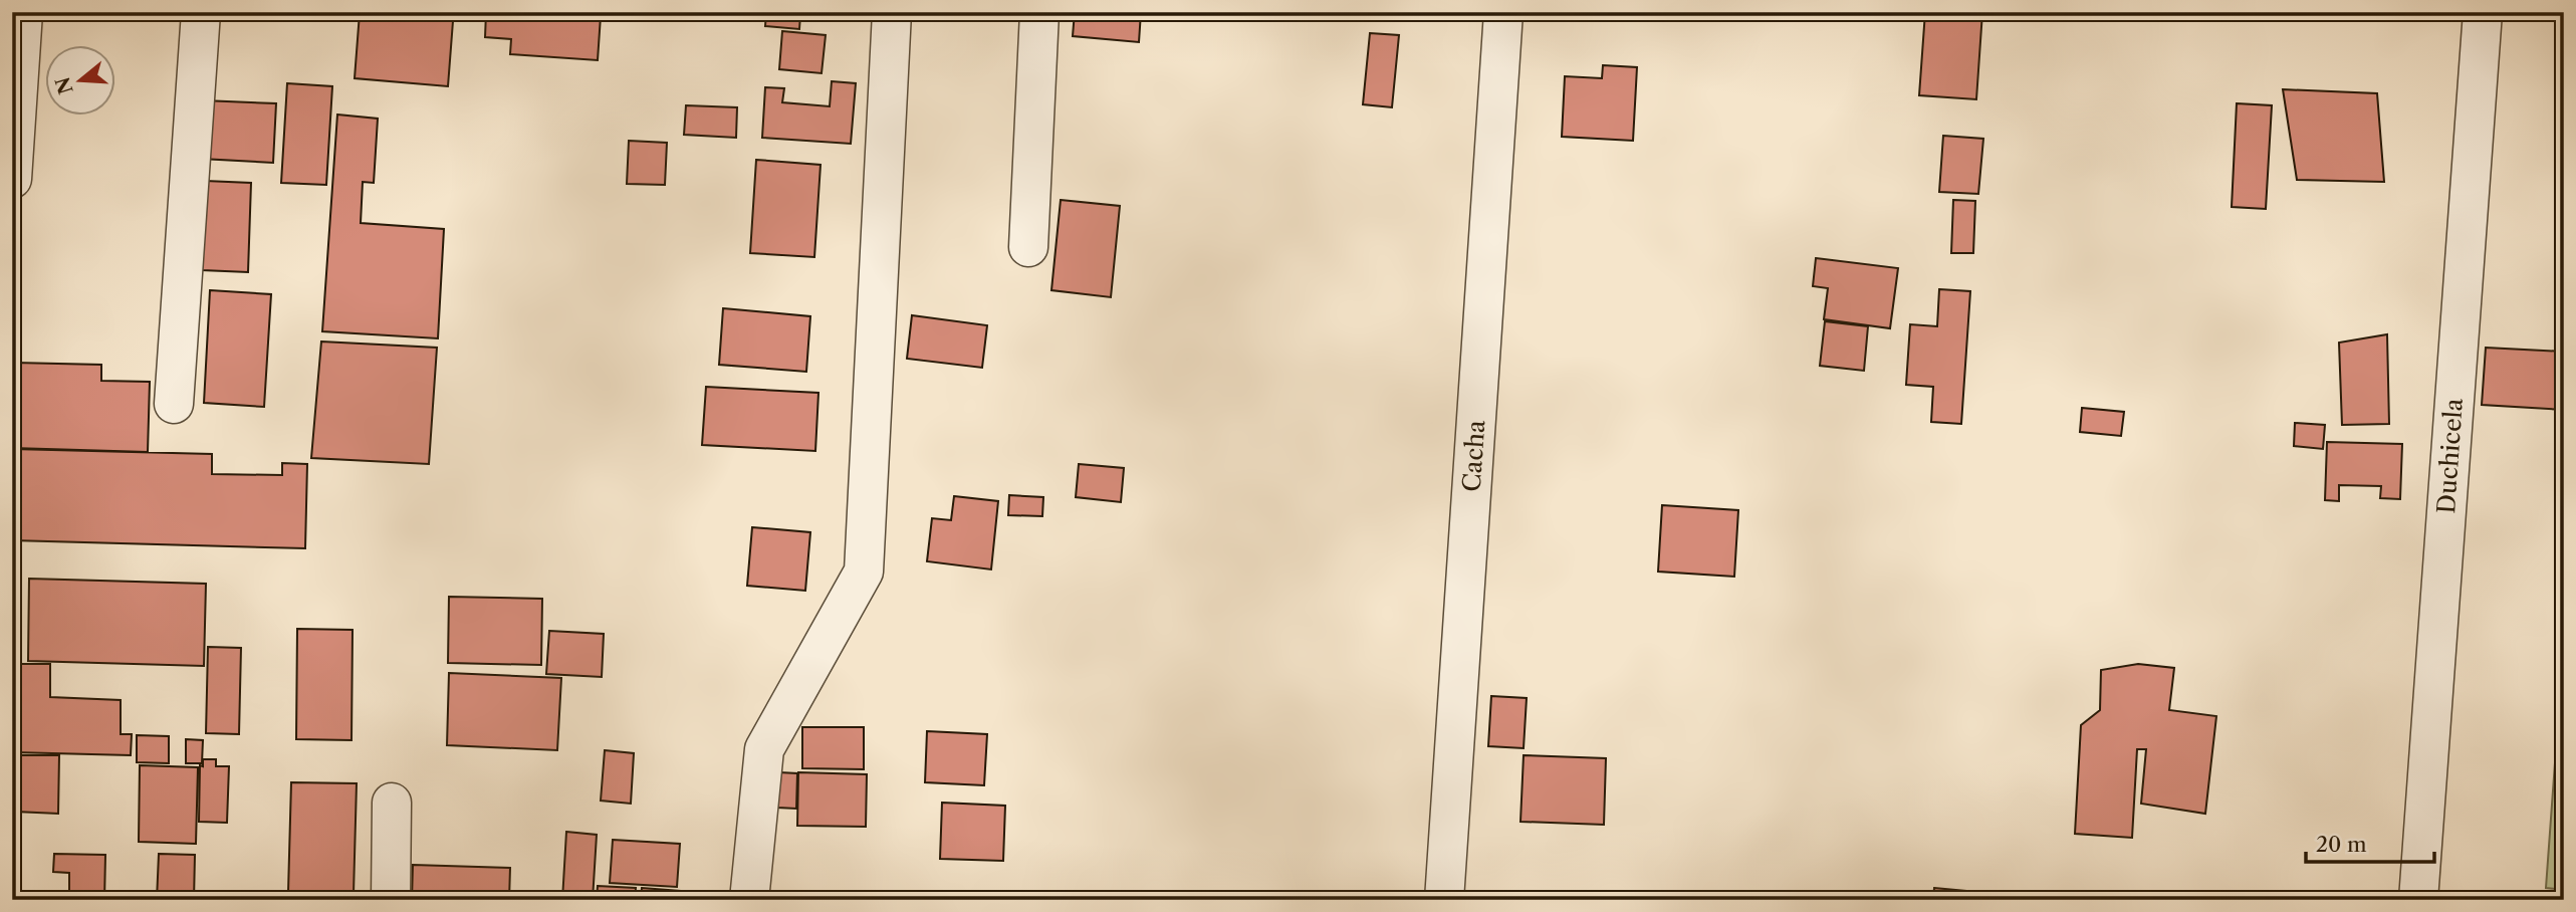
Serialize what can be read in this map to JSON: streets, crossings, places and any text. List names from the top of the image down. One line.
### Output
{"streets":{"street":["Cacha","Duchicela"]},"scale_bar":"20 m","north":"left"}
